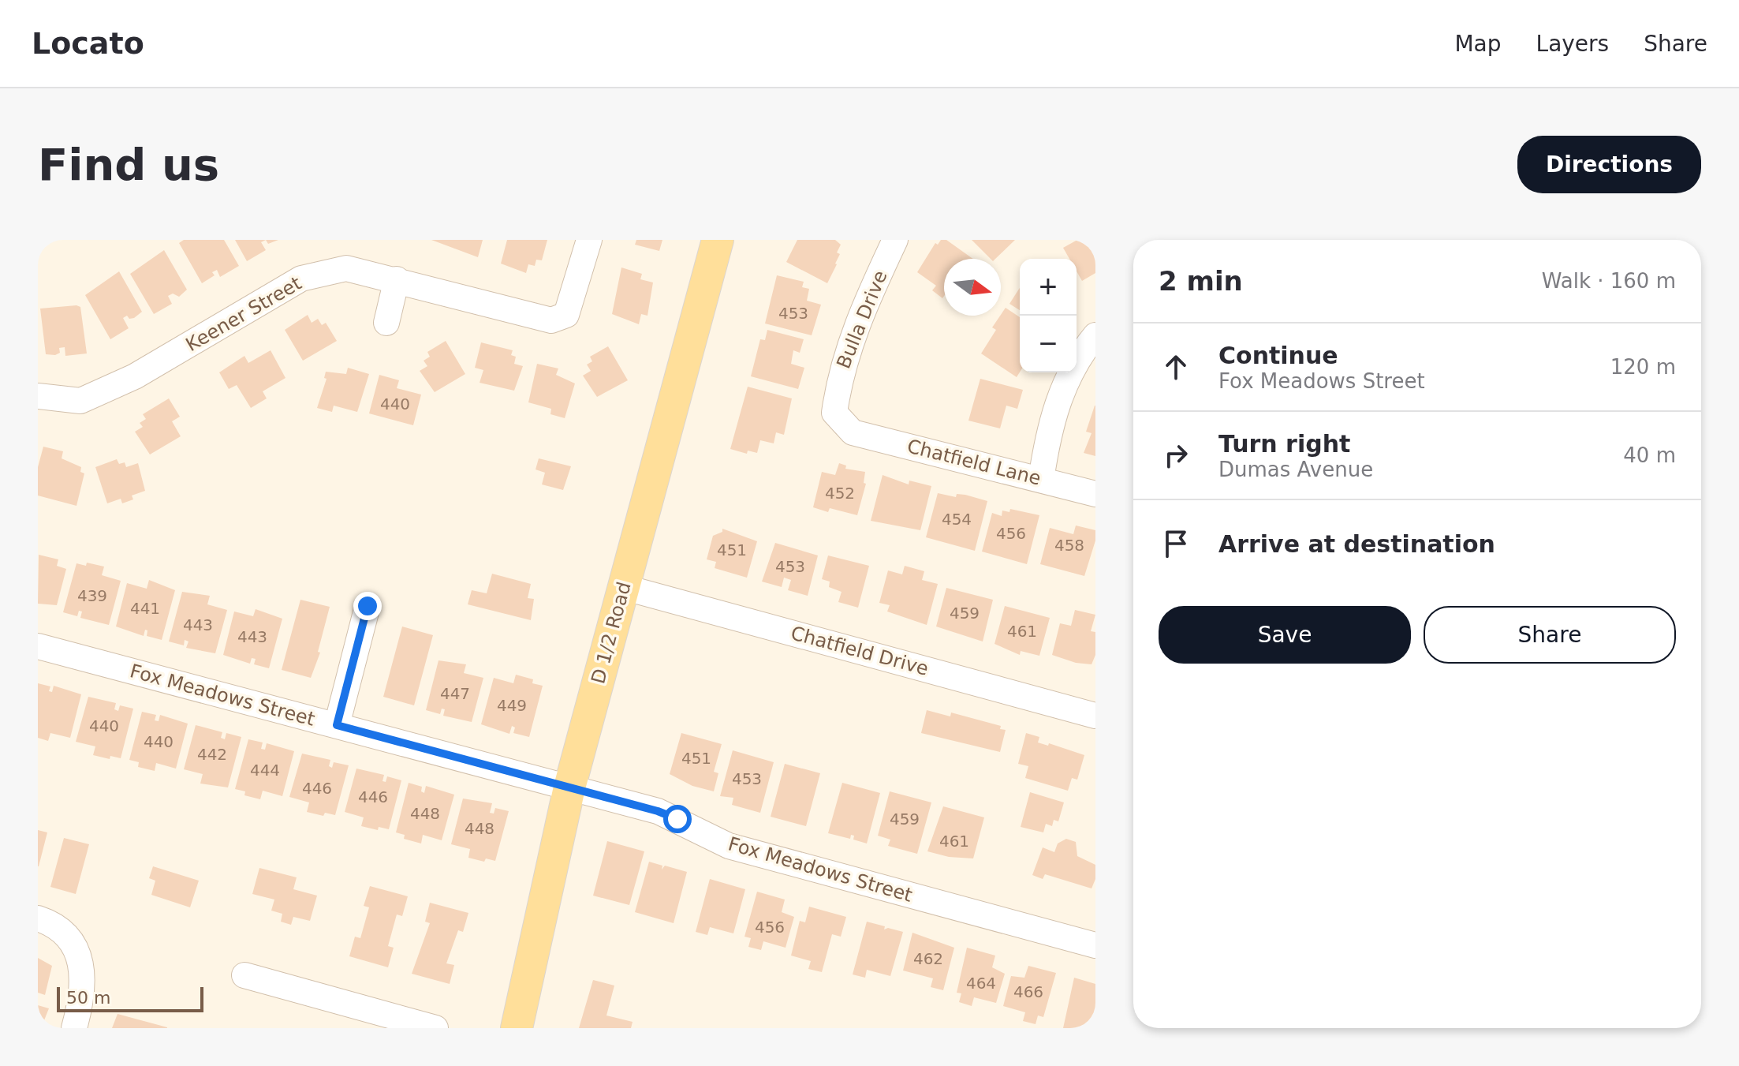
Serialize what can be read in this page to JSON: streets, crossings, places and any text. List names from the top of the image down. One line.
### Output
{"streets":{"main road":["D 1/2 Road"],"street":["Keener Street","Bulla Drive","Chatfield Lane","Chatfield Drive","Fox Meadows Street"]},"crossings":[["Bulla Drive","Chatfield Lane"],["D 1/2 Road","Chatfield Drive"],["D 1/2 Road","Fox Meadows Street"]],"house_numbers":["453","440","452","454","456","458","451","453","439","441","459","443","461","443","447","449","440","440","442","451","444","453","446","446","448","459","448","461","456","462","464","466"],"scale_bar":"50 m","north":"right","page":{"header":"Locato","nav":["Map","Layers","Share"],"buttons":["Directions",["Save","Share"]],"title":"Find us","heading":["2 min","Walk · 160 m"],"map_buttons":["+","−"],"list":[["Continue","Fox Meadows Street","120 m"],["Turn right","Dumas Avenue","40 m"],"Arrive at destination"],"scale":"50 m"}}
